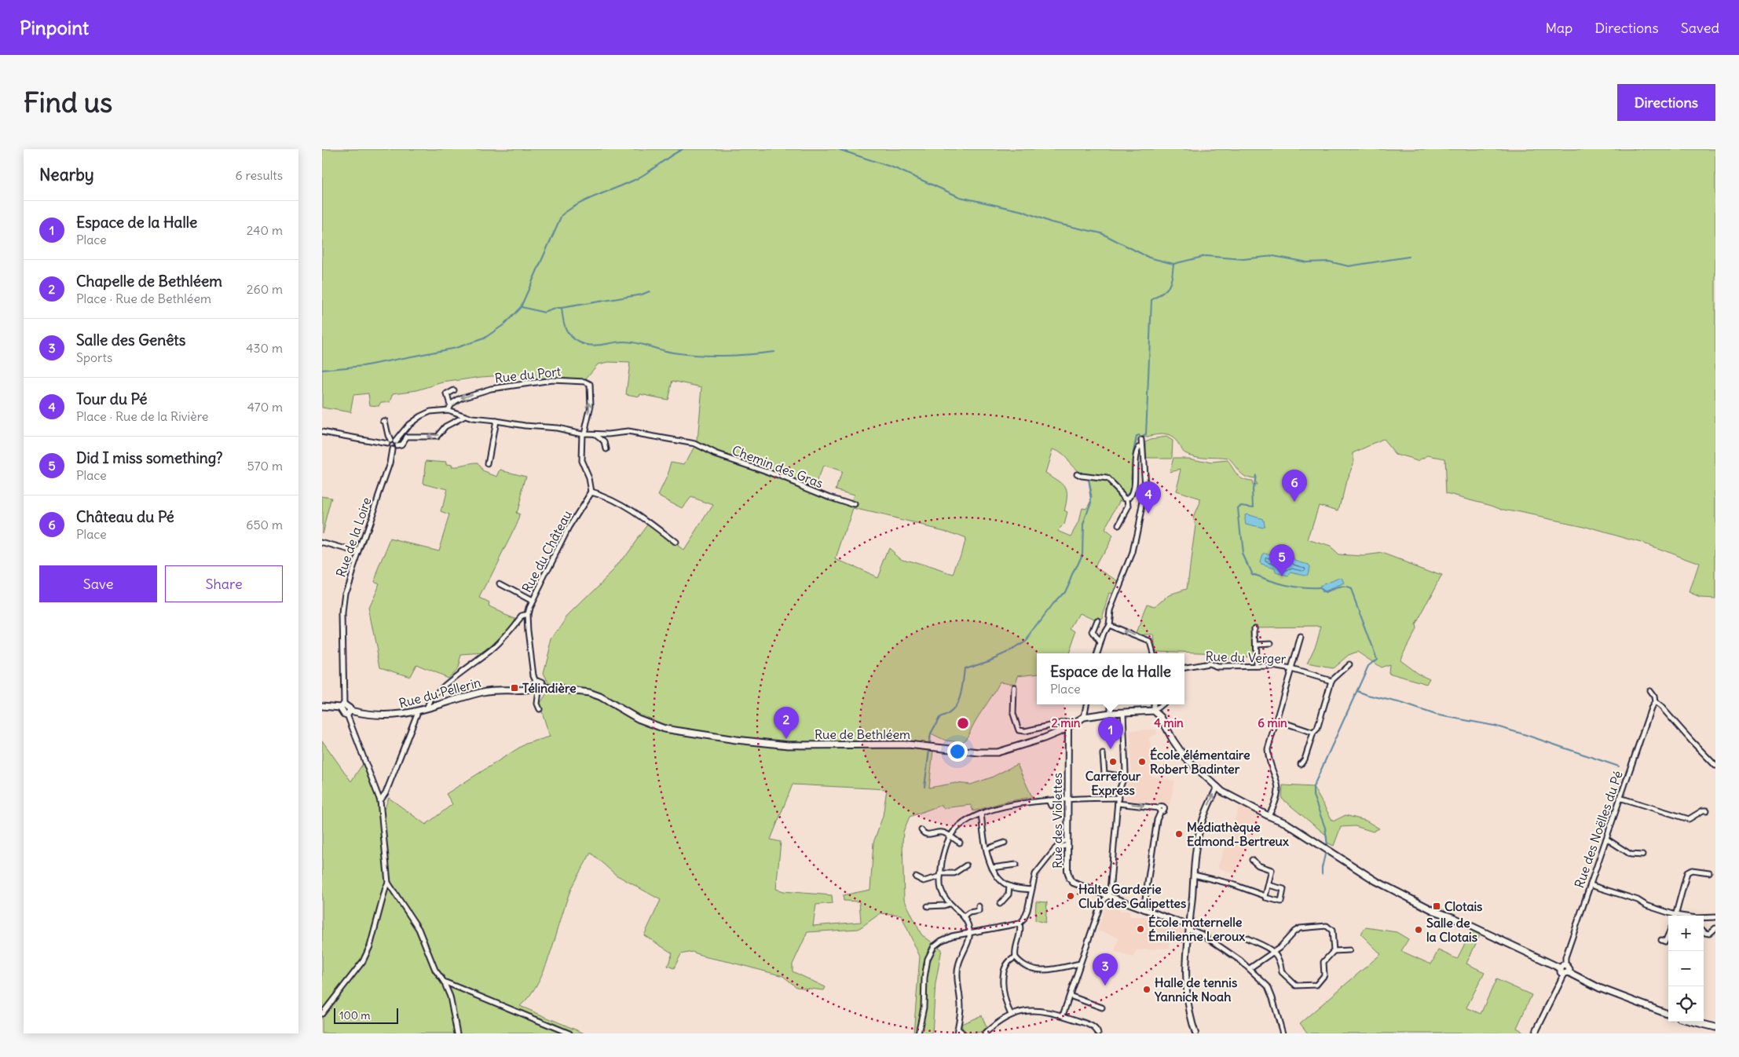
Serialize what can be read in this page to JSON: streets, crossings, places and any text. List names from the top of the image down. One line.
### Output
{"streets":{"main road":["Rue du Pellerin","Rue de Bethléem"],"street":["Rue du Port","Chemin des Gras","Rue de la Loire","Rue du Château","Rue du Verger","Rue des Violettes","Rue des Noëlles du Pé"]},"crossings":[["Rue du Port","Chemin des Gras"],["Rue du Pellerin","Rue de Bethléem"],["Rue de Bethléem","Rue des Violettes"]],"places":{"transit":["Télindière","Clotais"],"other":["Carrefour Express","École élémentaire Robert Badinter","Médiathèque Edmond-Bertreux","Halte Garderie Club des Galipettes","École maternelle Émilienne Leroux","Salle de la Clotais","Halle de tennis Yannick Noah"]},"scale_bar":"100 m","page":{"header":"Pinpoint","nav":["Map","Directions","Saved"],"buttons":["Directions",["Save","Share"]],"title":"Find us","heading":["Nearby","6 results"],"list":[{"mark":"1","name":"Espace de la Halle","note":"Place","value":"240 m"},{"mark":"2","name":"Chapelle de Bethléem","note":"Place · Rue de Bethléem","value":"260 m"},{"mark":"3","name":"Salle des Genêts","note":"Sports","value":"430 m"},{"mark":"4","name":"Tour du Pé","note":"Place · Rue de la Rivière","value":"470 m"},{"mark":"5","name":"Did I miss something?","note":"Place","value":"570 m"},{"mark":"6","name":"Château du Pé","note":"Place","value":"650 m"}],"pins":["6","4","5","2","1","3"],"popup":["Espace de la Halle","Place"],"map_buttons":["+","−"],"scale":"100 m"},"rings":["2 min","4 min","6 min"]}
